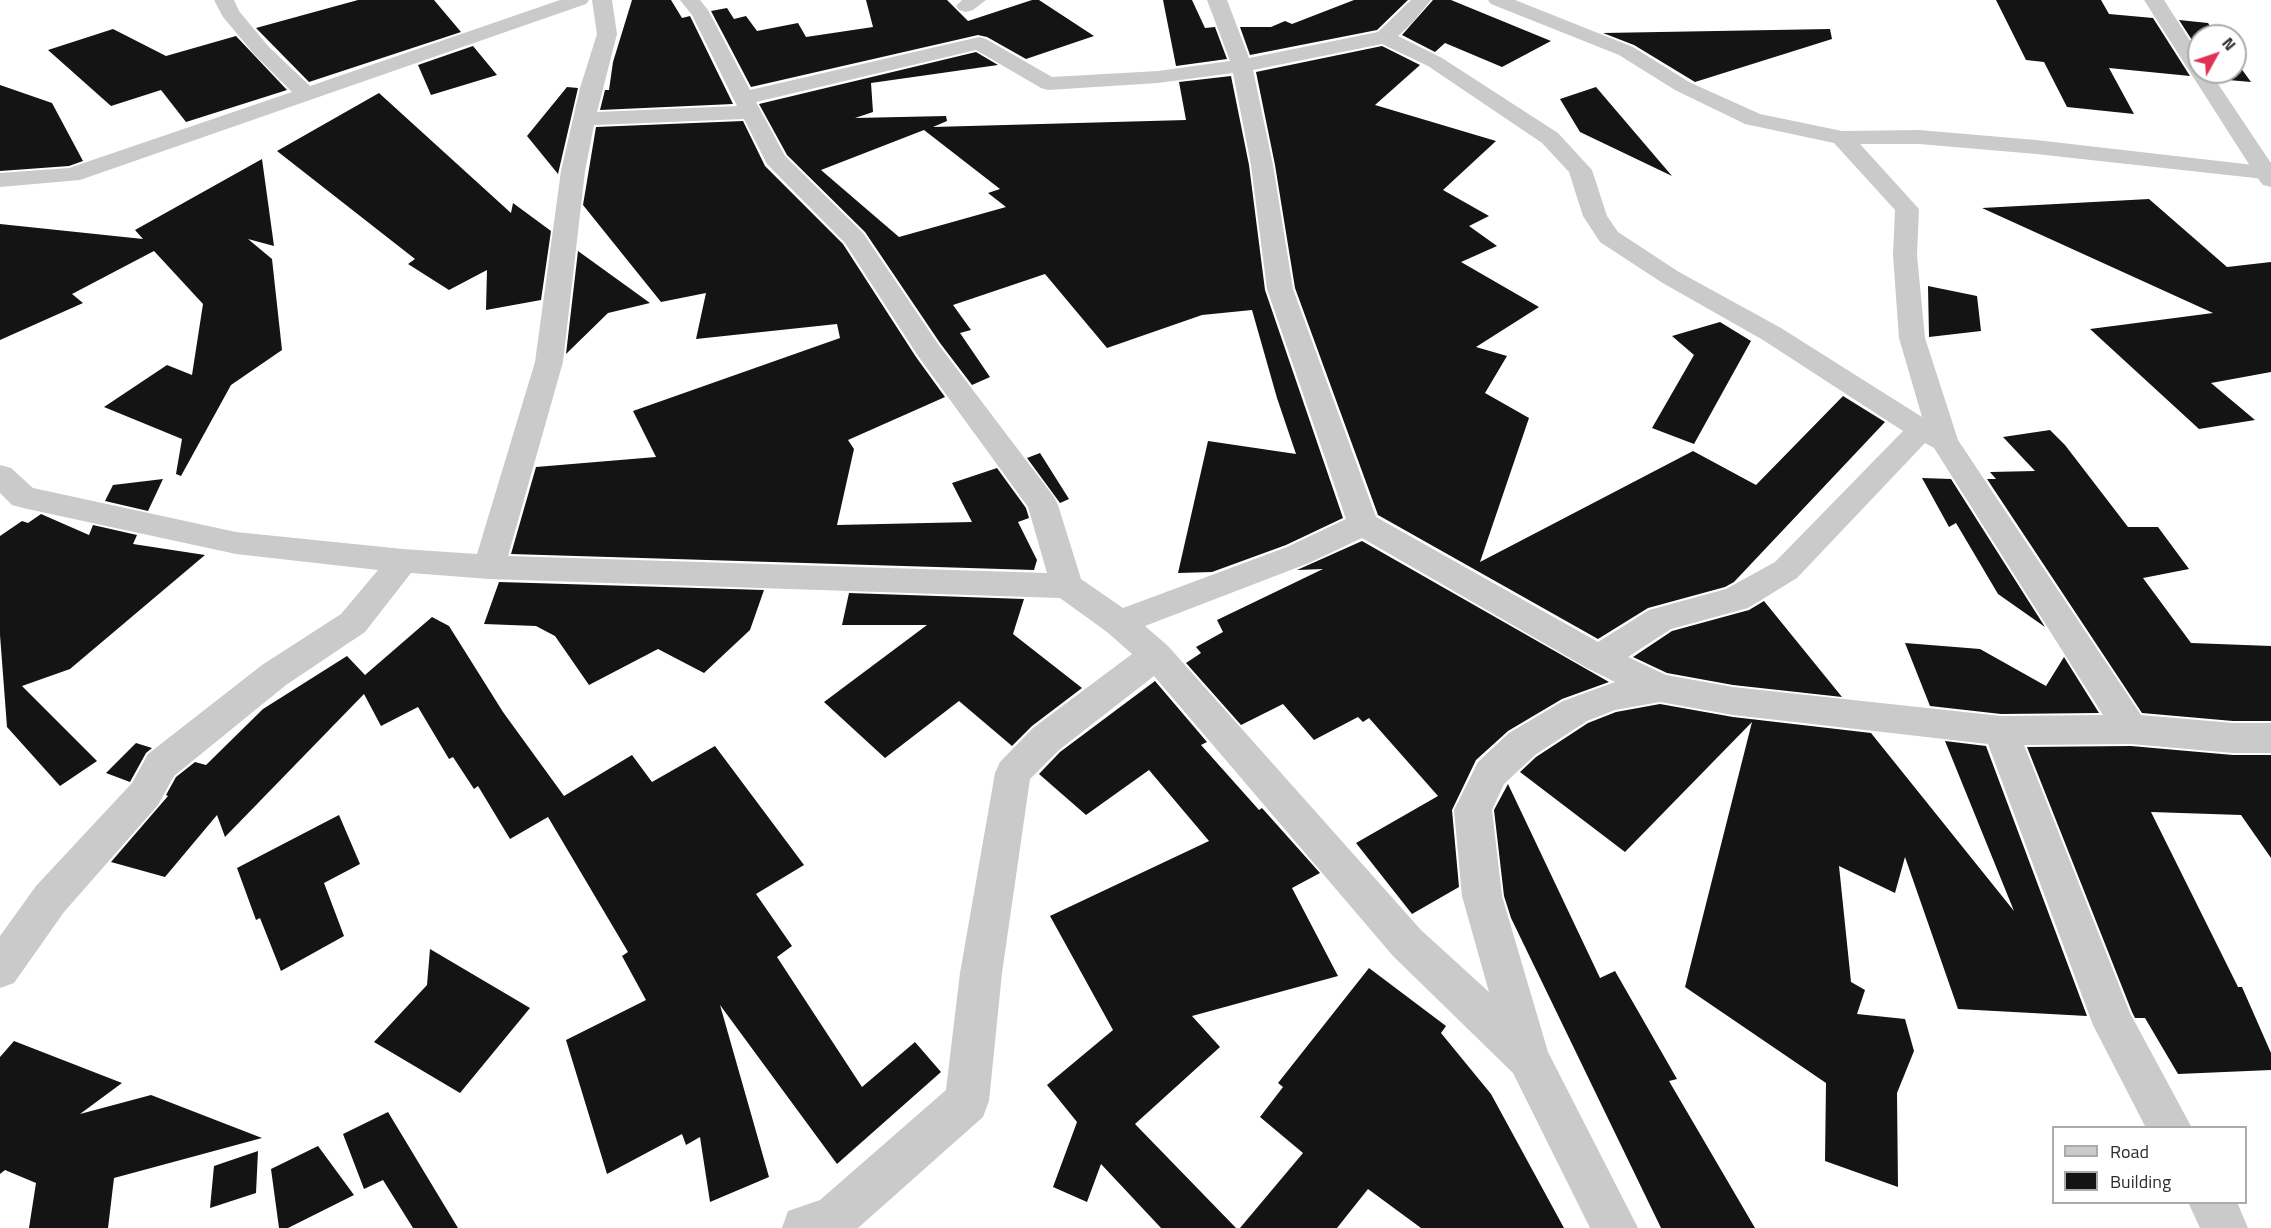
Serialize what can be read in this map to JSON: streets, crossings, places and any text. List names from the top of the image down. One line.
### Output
{"legend":["Road","Building"],"north":"top right"}
